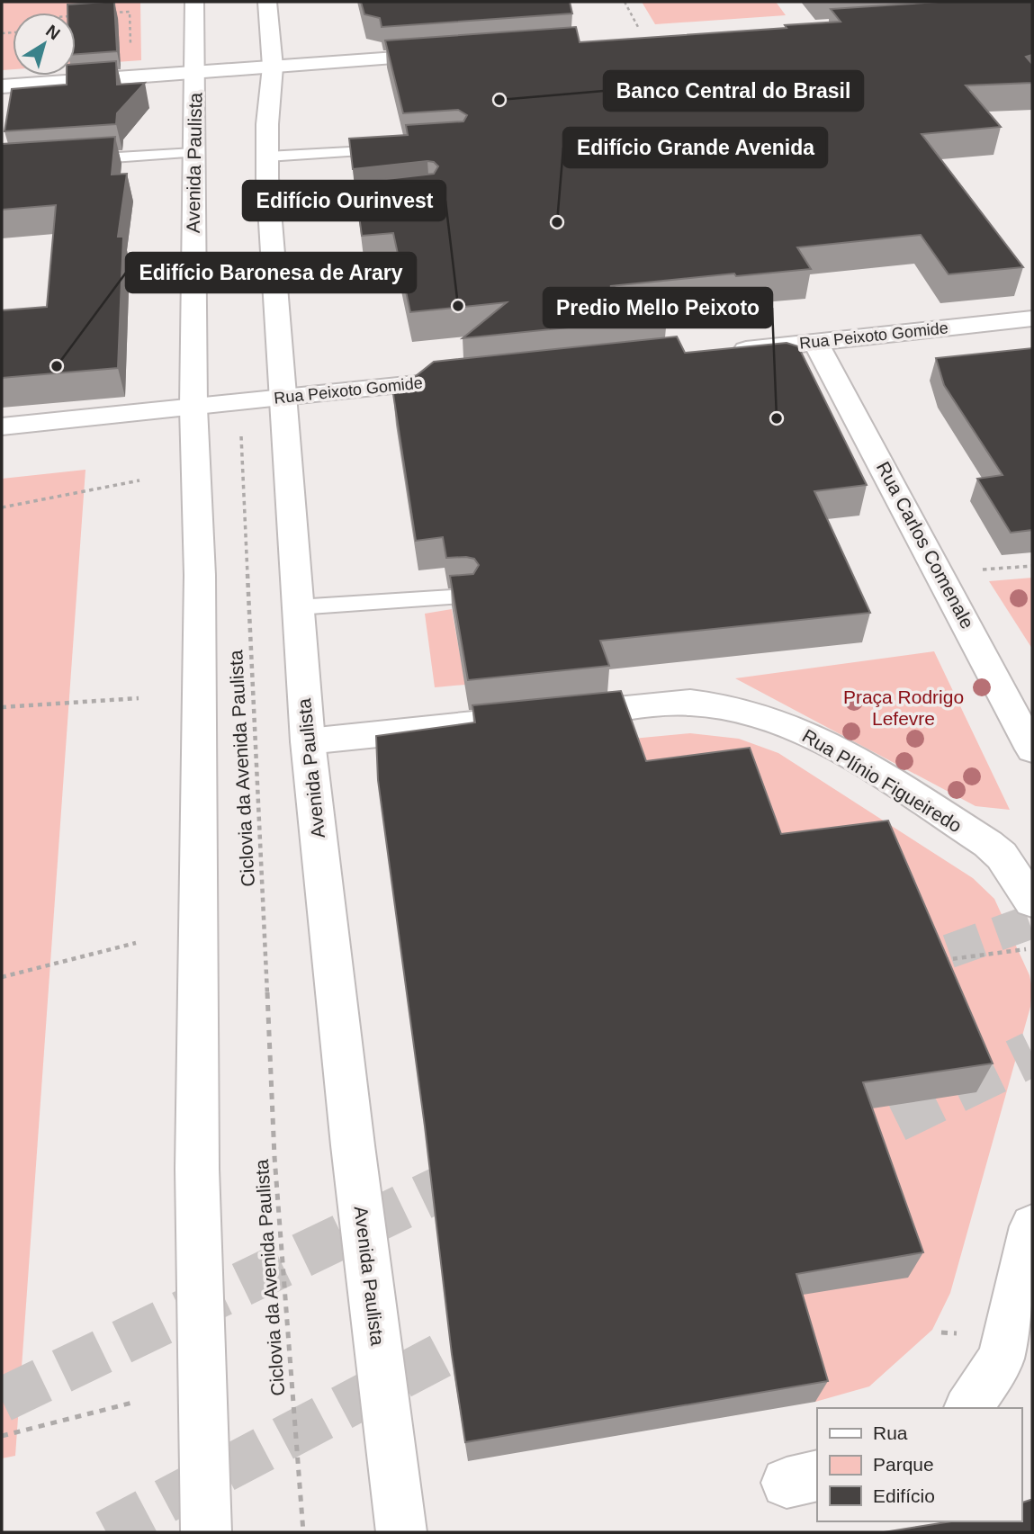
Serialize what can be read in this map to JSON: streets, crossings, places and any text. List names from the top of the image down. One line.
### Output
{"streets":{"main road":["Avenida Paulista","Rua Peixoto Gomide","Rua Carlos Comenale","Rua Plínio Figueiredo"],"path":["Ciclovia da Avenida Paulista"]},"crossings":[["Avenida Paulista","Rua Peixoto Gomide"],["Rua Peixoto Gomide","Rua Carlos Comenale"],["Rua Peixoto Gomide","Ciclovia da Avenida Paulista"]],"parks":["Praça Rodrigo Lefevre"],"places":["Banco Central do Brasil","Edifício Grande Avenida","Edifício Ourinvest","Edifício Baronesa de Arary","Predio Mello Peixoto"],"legend":["Rua","Parque","Edifício"],"north":"top right"}
